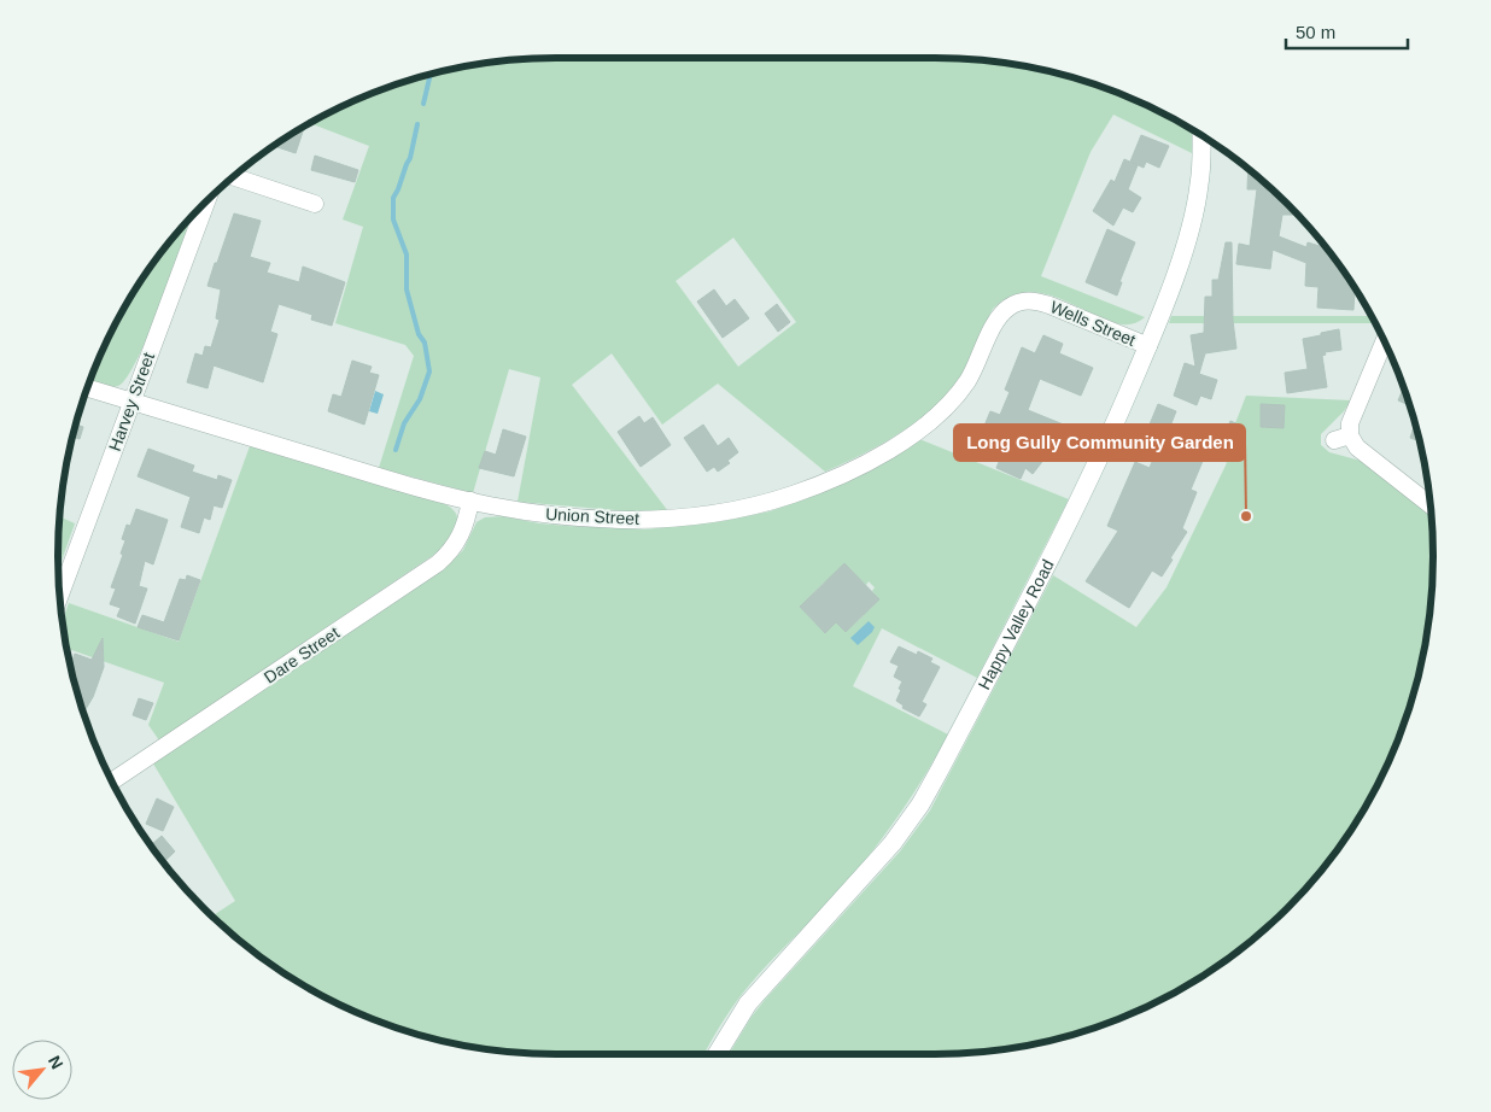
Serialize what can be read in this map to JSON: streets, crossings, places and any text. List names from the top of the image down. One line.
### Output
{"streets":{"street":["Wells Street","Harvey Street","Union Street","Happy Valley Road","Dare Street"]},"crossings":[["Wells Street","Union Street"],["Wells Street","Happy Valley Road"],["Harvey Street","Union Street"],["Union Street","Dare Street"]],"places":["Long Gully Community Garden"],"scale_bar":"50 m","north":"top right"}
